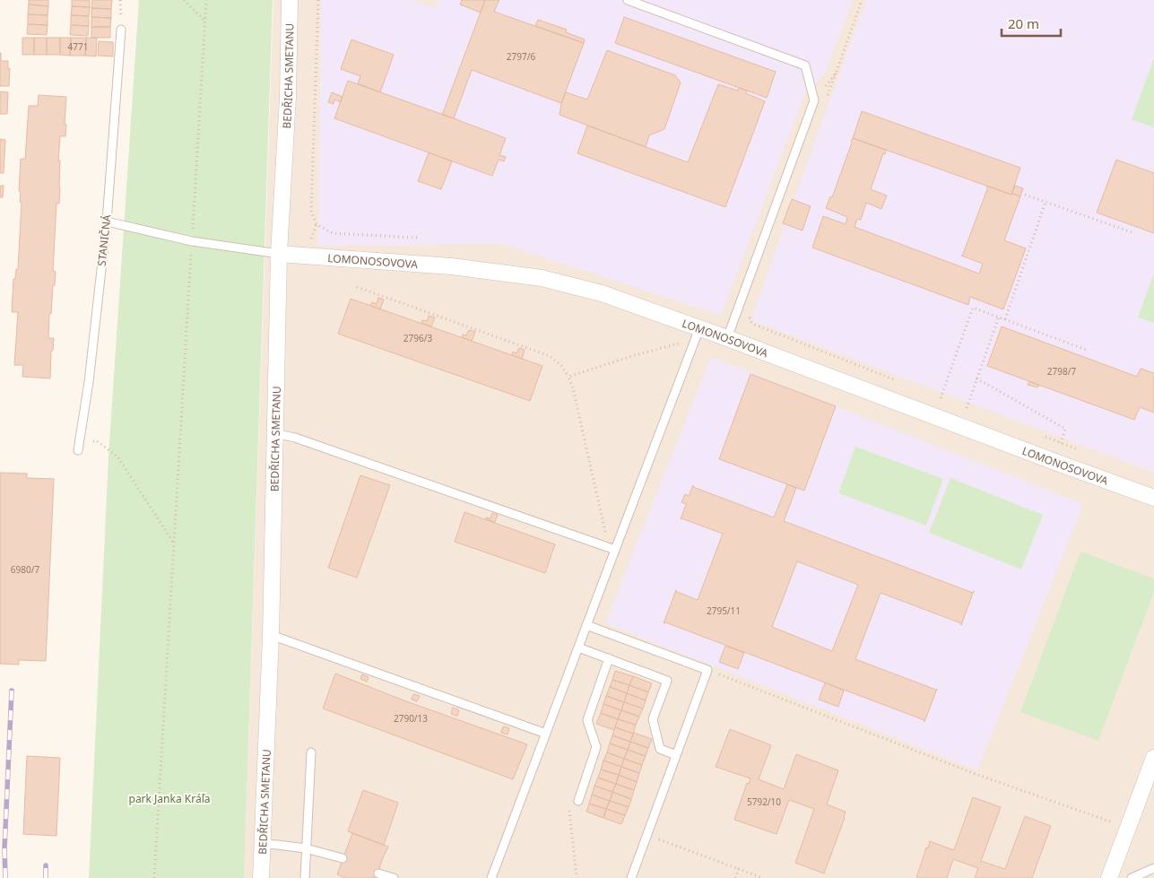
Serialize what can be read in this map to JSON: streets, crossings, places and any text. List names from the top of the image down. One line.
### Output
{"streets":{"street":["BEDŘICHA SMETANU","LOMONOSOVOVA"],"lane":["STANIČNÁ"]},"crossings":[["BEDŘICHA SMETANU","LOMONOSOVOVA"]],"parks":["park Janka Kráľa"],"house_numbers":["4771","2797/6","2796/3","2798/7","6980/7","2795/11","2790/13","5792/10"],"scale_bar":"20 m"}
